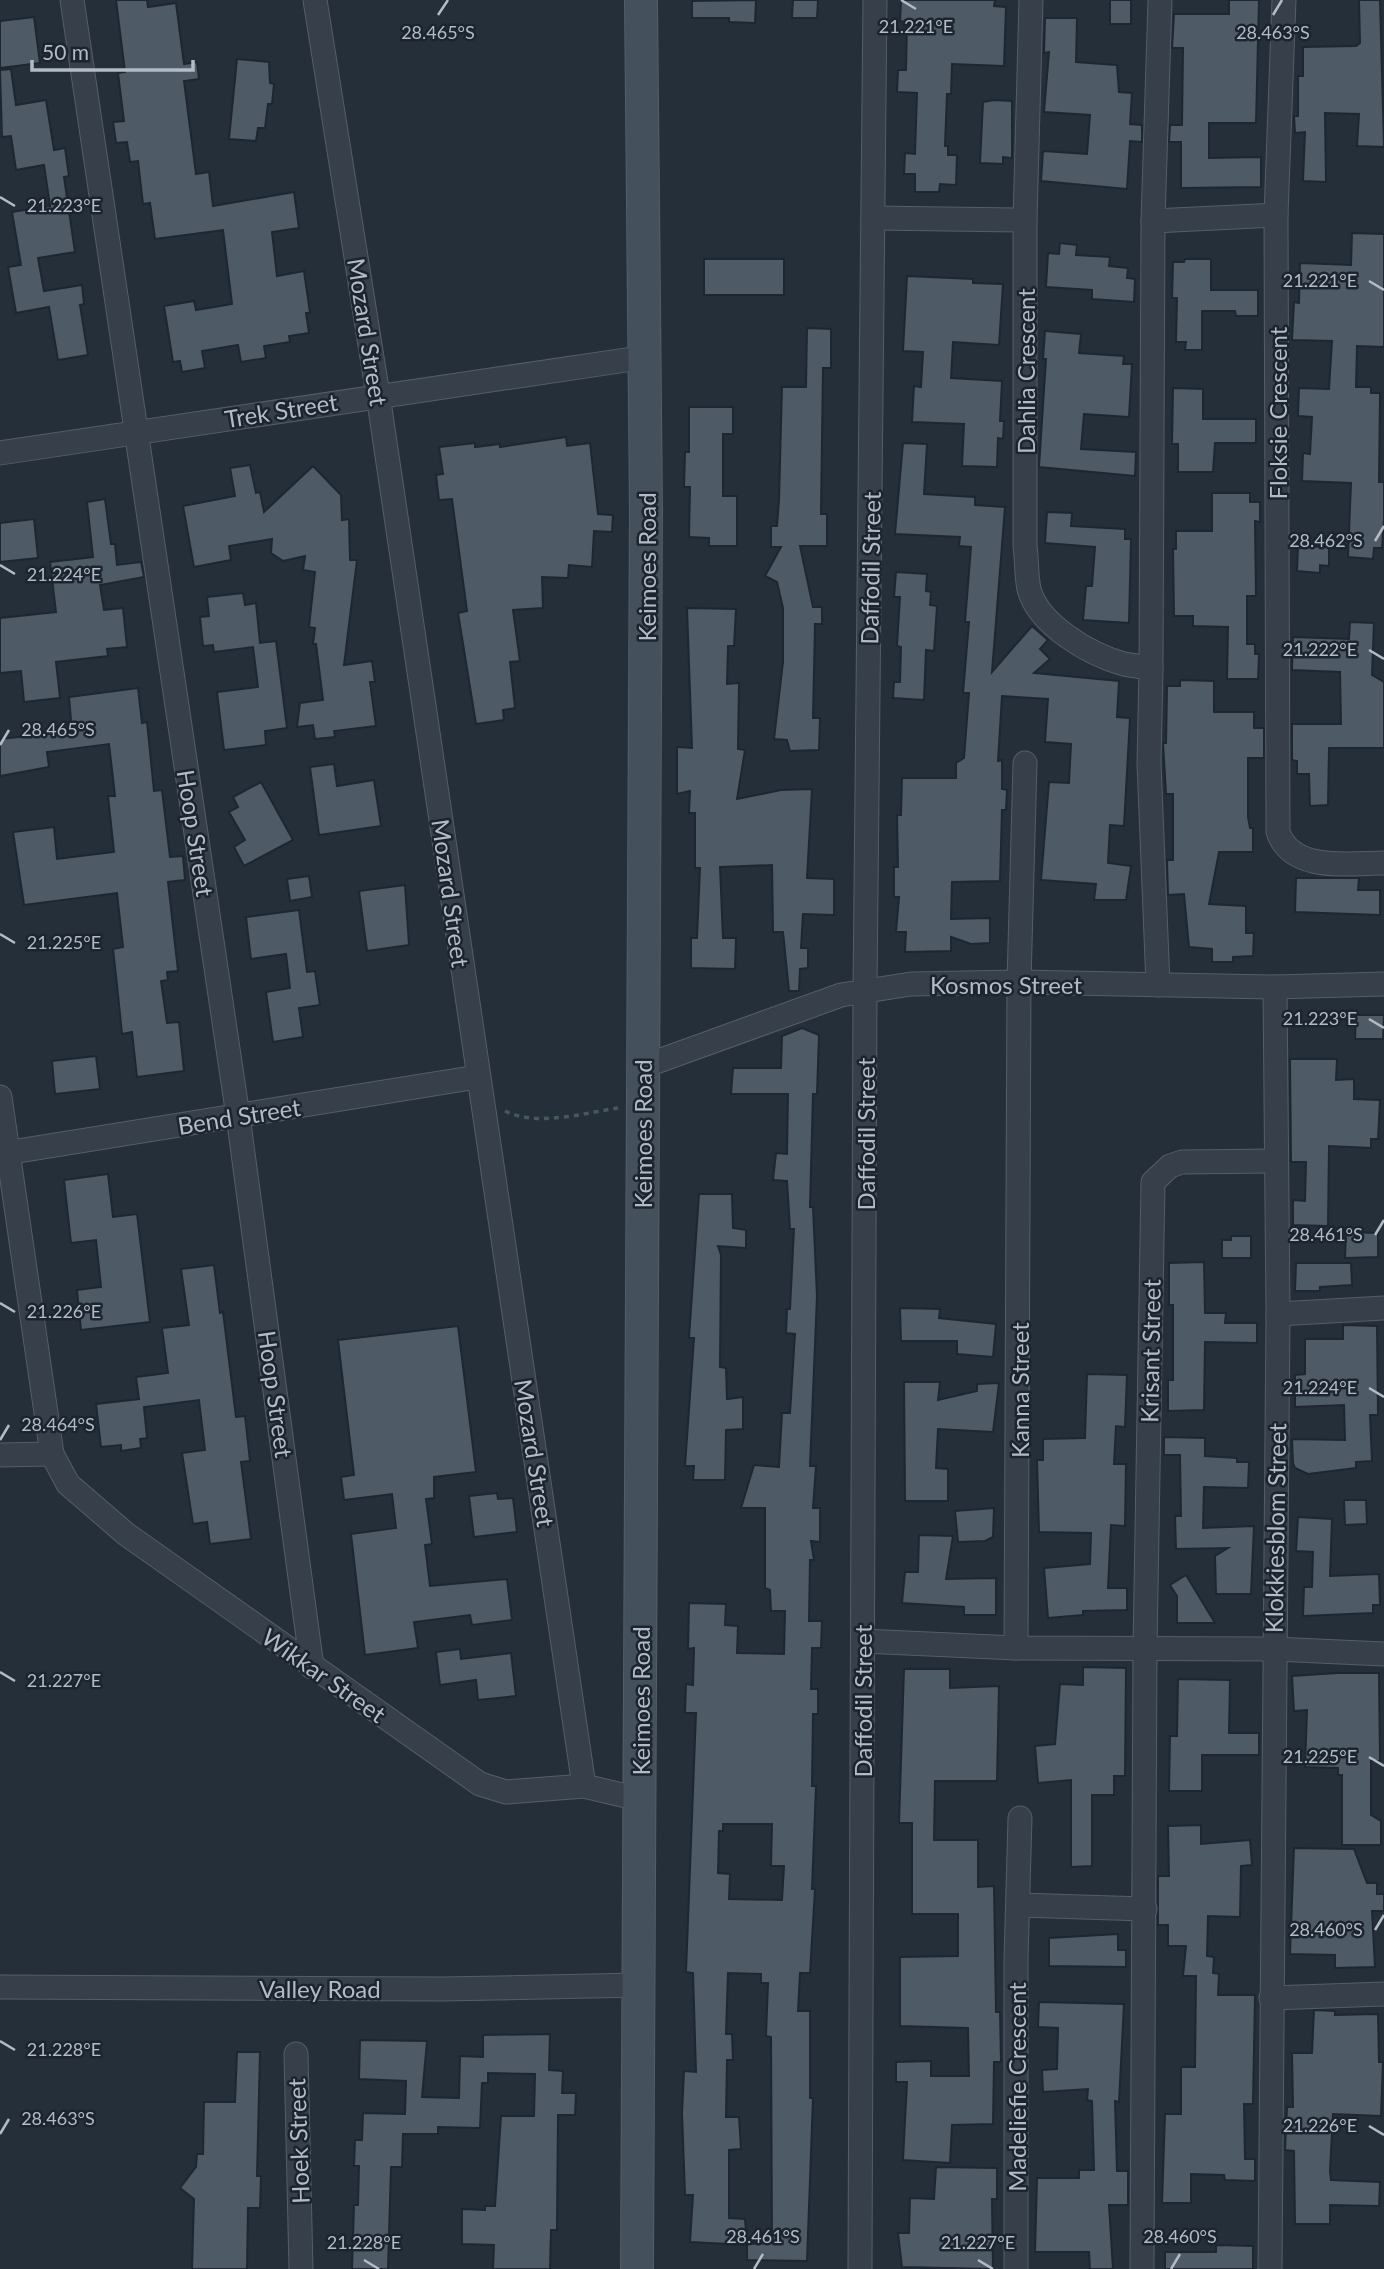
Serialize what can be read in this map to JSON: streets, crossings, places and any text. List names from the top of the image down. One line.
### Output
{"streets":{"street":["Mozard Street","Dahlia Crescent","Trek Street","Floksie Crescent","Keimoes Road","Daffodil Street","Hoop Street","Kosmos Street","Bend Street","Krisant Street","Kanna Street","Klokkiesblom Street","Wikkar Street","Valley Road","Madeliefie Crescent","Hoek Street"]},"crossings":[["Mozard Street","Trek Street"],["Mozard Street","Bend Street"],["Mozard Street","Wikkar Street"],["Trek Street","Keimoes Road"],["Trek Street","Hoop Street"],["Keimoes Road","Kosmos Street"],["Keimoes Road","Wikkar Street"],["Keimoes Road","Valley Road"],["Daffodil Street","Kosmos Street"],["Hoop Street","Bend Street"],["Hoop Street","Wikkar Street"],["Kosmos Street","Kanna Street"],["Kosmos Street","Klokkiesblom Street"],["Krisant Street","Klokkiesblom Street"]],"scale_bar":"50 m","coordinates":["21.221°E","28.463°S","28.465°S","21.223°E","28.462°S","21.224°E","21.222°E","21.225°E","28.461°S","21.226°E","28.464°S","21.227°E","28.460°S","21.228°E"]}
